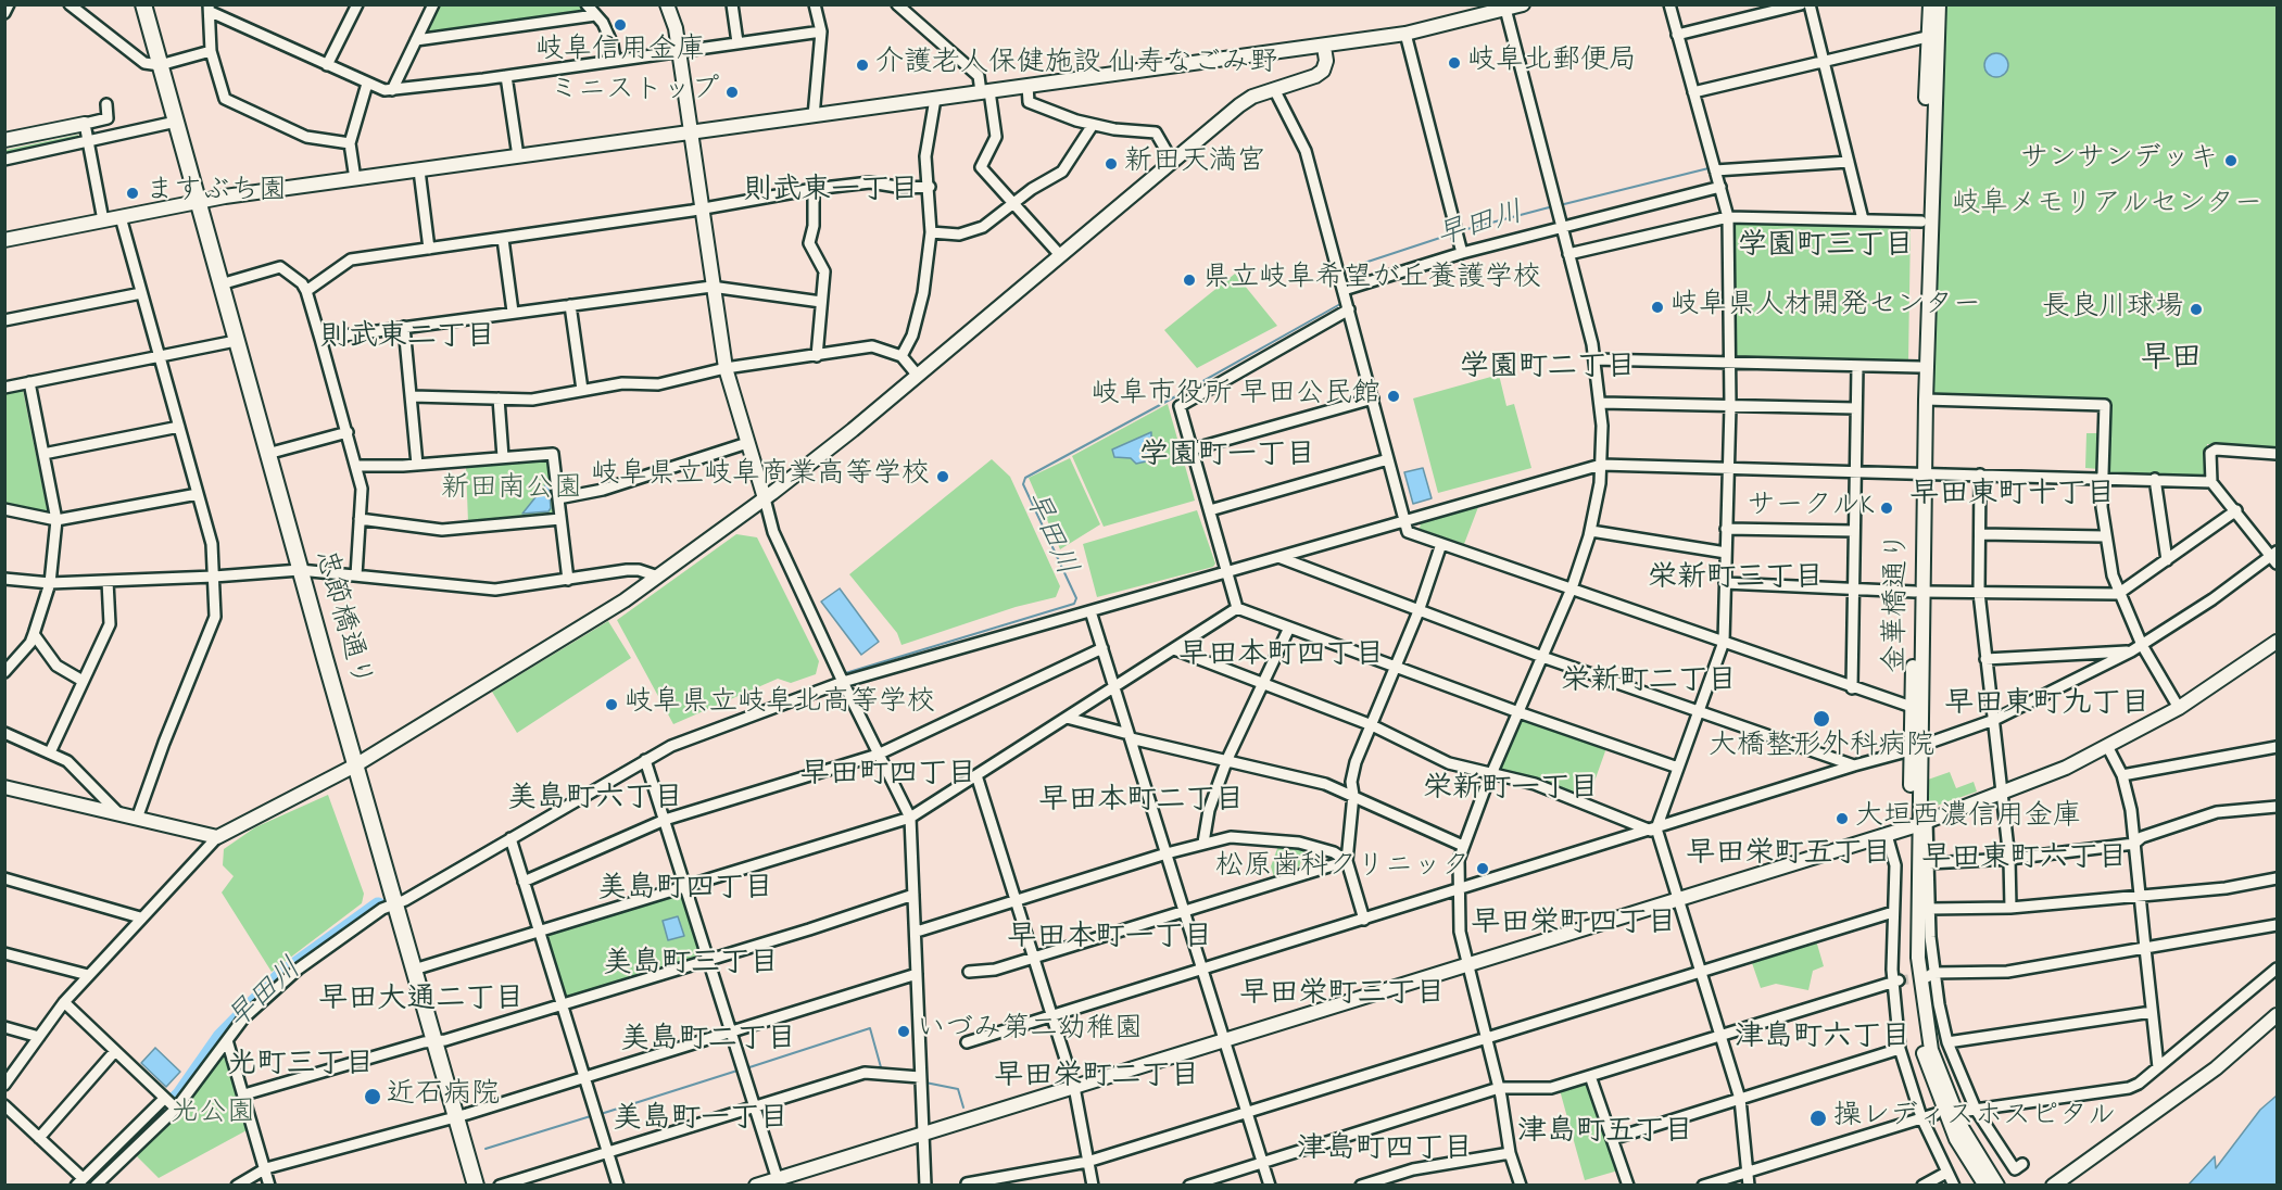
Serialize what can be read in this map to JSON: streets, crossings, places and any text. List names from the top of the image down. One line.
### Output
{"streets":{"main road":["忠節橋通り"],"street":["金華橋通り"]},"districts":["則武東一丁目","学園町三丁目","則武東二丁目","早田","学園町二丁目","学園町一丁目","早田東町十丁目","栄新町三丁目","早田本町四丁目","栄新町二丁目","早田東町九丁目","早田町四丁目","栄新町一丁目","美島町六丁目","早田本町二丁目","早田栄町五丁目","早田東町六丁目","美島町四丁目","早田栄町四丁目","早田本町一丁目","美島町三丁目","早田栄町三丁目","早田大通二丁目","津島町六丁目","美島町二丁目","光町三丁目","早田栄町二丁目","美島町一丁目","津島町五丁目","津島町四丁目"],"water":["早田川"],"parks":["岐阜メモリアルセンター","新田南公園","光公園"],"places":["岐阜信用金庫","岐阜北郵便局","介護老人保健施設 仙寿なごみ野","ミニストップ","サンサンデッキ","新田天満宮","ますぶち園","県立岐阜希望が丘養護学校","岐阜県人材開発センター","長良川球場","岐阜市役所 早田公民館","岐阜県立岐阜商業高等学校","サークルK","岐阜県立岐阜北高等学校","大橋整形外科病院","大垣西濃信用金庫","松原歯科クリニック","いづみ第二幼稚園","近石病院","操レディスホスピタル"]}
